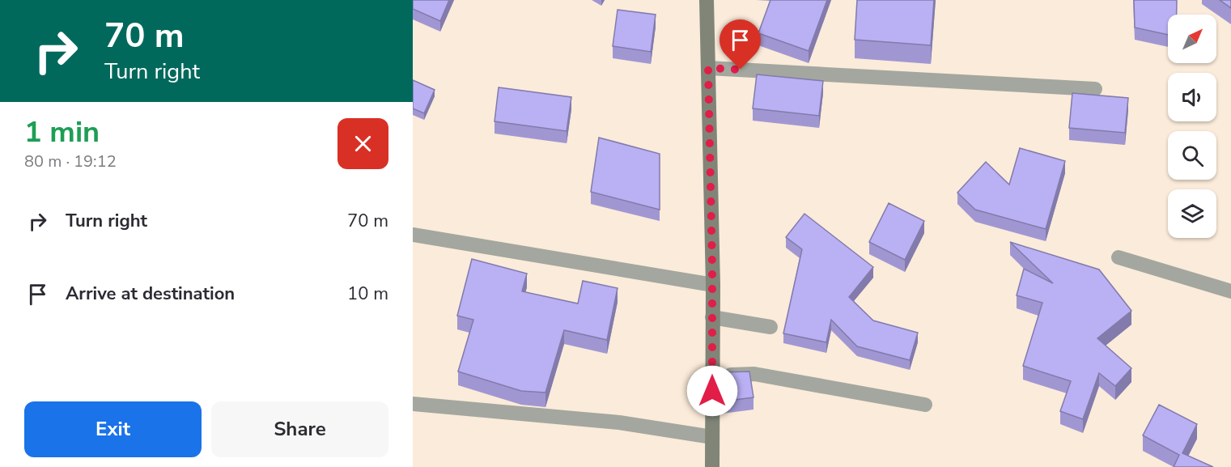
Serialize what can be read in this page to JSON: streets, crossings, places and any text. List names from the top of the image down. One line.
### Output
{"north":"top right","page":{"turn":["70 m","Turn right"],"heading":["1 min","80 m · 19:12"],"list":[{"name":"Turn right","value":"70 m"},{"name":"Arrive at destination","value":"10 m"}],"buttons":["Exit","Share"]}}
